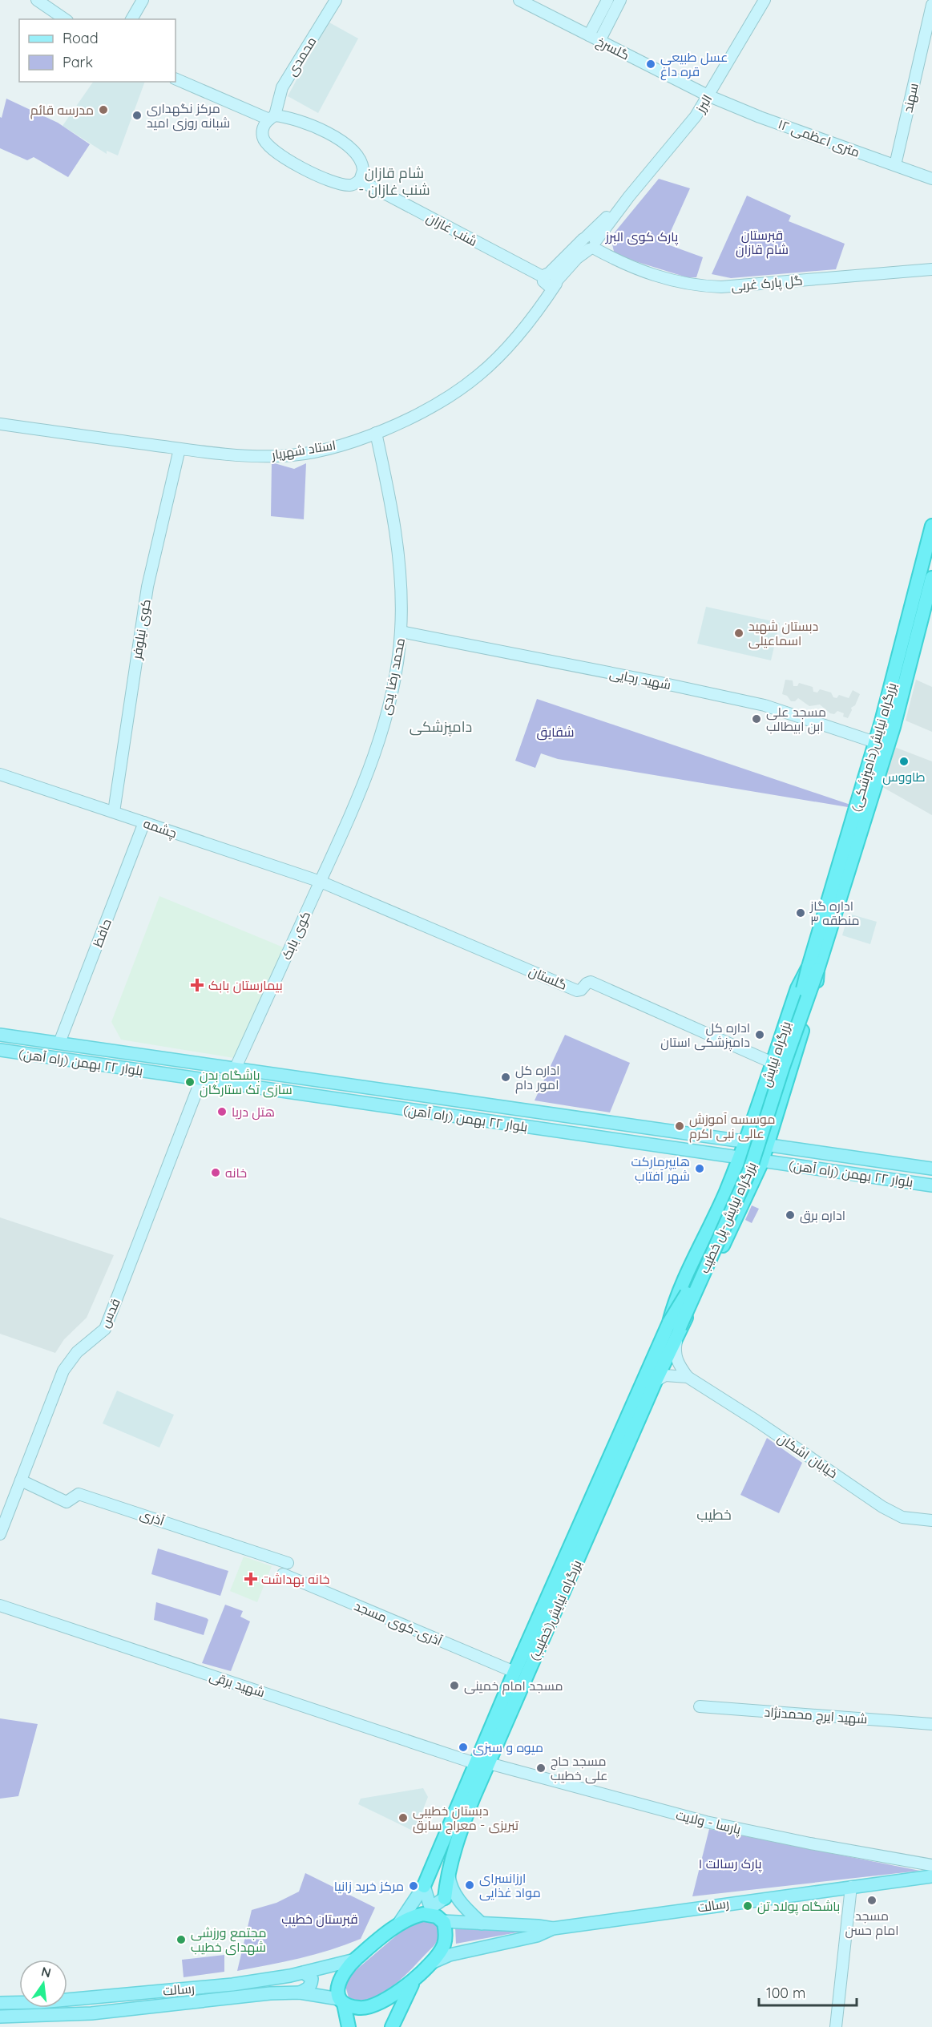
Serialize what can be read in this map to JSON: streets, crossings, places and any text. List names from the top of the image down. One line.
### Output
{"streets":{"highway":["بزرگراه نیایش(دامپزشکی)","بزرگراه نیایش","بزرگراه نیایش-پل خطیب","بزرگراه نیایش(خطیب)"],"main road":["بلوار ۲۲ بهمن (راه آهن)","رسالت"],"street":["گلسرخ","محمدی","سهند","البرز","۱۲ متری اعظمی","شنب غازان","گل پارک غربی","استاد شهریار","کوی نیلوفر","محمد رضا یدی","شهید رجایی","چشمه","حافظ","کوی بابک","گلستان","قدس","خیابان اشکان","آذری","آذری-کوی مسجد","شهید برقی","شهید ایرج محمدنژاد","پارسا - ولایت"]},"crossings":[["گلسرخ","البرز"],["گلسرخ","۱۲ متری اعظمی"],["محمدی","شنب غازان"],["سهند","۱۲ متری اعظمی"],["البرز","۱۲ متری اعظمی"],["البرز","شنب غازان"],["البرز","گل پارک غربی"],["البرز","استاد شهریار"],["شنب غازان","استاد شهریار"],["استاد شهریار","کوی نیلوفر"],["استاد شهریار","محمد رضا یدی"],["کوی نیلوفر","چشمه"],["محمد رضا یدی","شهید رجایی"],["محمد رضا یدی","چشمه"],["محمد رضا یدی","کوی بابک"],["محمد رضا یدی","گلستان"],["شهید رجایی","بزرگراه نیایش(دامپزشکی)"],["بزرگراه نیایش(دامپزشکی)","بزرگراه نیایش"],["بزرگراه نیایش(دامپزشکی)","بزرگراه نیایش-پل خطیب"],["چشمه","حافظ"],["چشمه","کوی بابک"],["چشمه","گلستان"],["حافظ","بلوار ۲۲ بهمن (راه آهن)"],["کوی بابک","گلستان"],["کوی بابک","بلوار ۲۲ بهمن (راه آهن)"],["گلستان","بزرگراه نیایش"],["بزرگراه نیایش","بلوار ۲۲ بهمن (راه آهن)"],["بزرگراه نیایش","بزرگراه نیایش-پل خطیب"],["بزرگراه نیایش","بزرگراه نیایش(خطیب)"],["بلوار ۲۲ بهمن (راه آهن)","قدس"],["بزرگراه نیایش-پل خطیب","بزرگراه نیایش(خطیب)"],["قدس","آذری"],["بزرگراه نیایش(خطیب)","آذری-کوی مسجد"],["بزرگراه نیایش(خطیب)","شهید برقی"],["بزرگراه نیایش(خطیب)","پارسا - ولایت"]],"districts":["شام قازان - شنب غازان","دامپزشکی","خطیب"],"parks":["قبرستان شام قازان","پارک کوی البرز","شقایق","پارک رسالت ۱","قبرستان خطیب"],"places":{"other":["عسل طبیعی قره داغ","مدرسه قائم","مرکز نگهداری شبانه روزی امید","دبستان شهید اسماعیلی","مسجد علی ابن ابیطالب","طاووس","اداره گاز منطقه ۳","اداره کل دامپزشکی استان","اداره کل امور دام","باشگاه بدن سازی تک ستارگان","هتل دریا","موسسه آموزش عالی نبی اکرم","هایپرمارکت شهر آفتاب","خانه","اداره برق","مسجد امام خمینی","میوه و سبزی","مسجد حاج علی خطیب","دبستان خطیبی تبریزی - معراج سابق","ارزانسرای مواد غذایی","مرکز خرید زانیا","مسجد امام حسن","باشگاه پولاد تن","مجتمع ورزشی شهدای خطیب"],"health":["بیمارستان بابک","خانه بهداشت"]},"legend":["Road","Park"],"scale_bar":"100 m","north":"top"}
